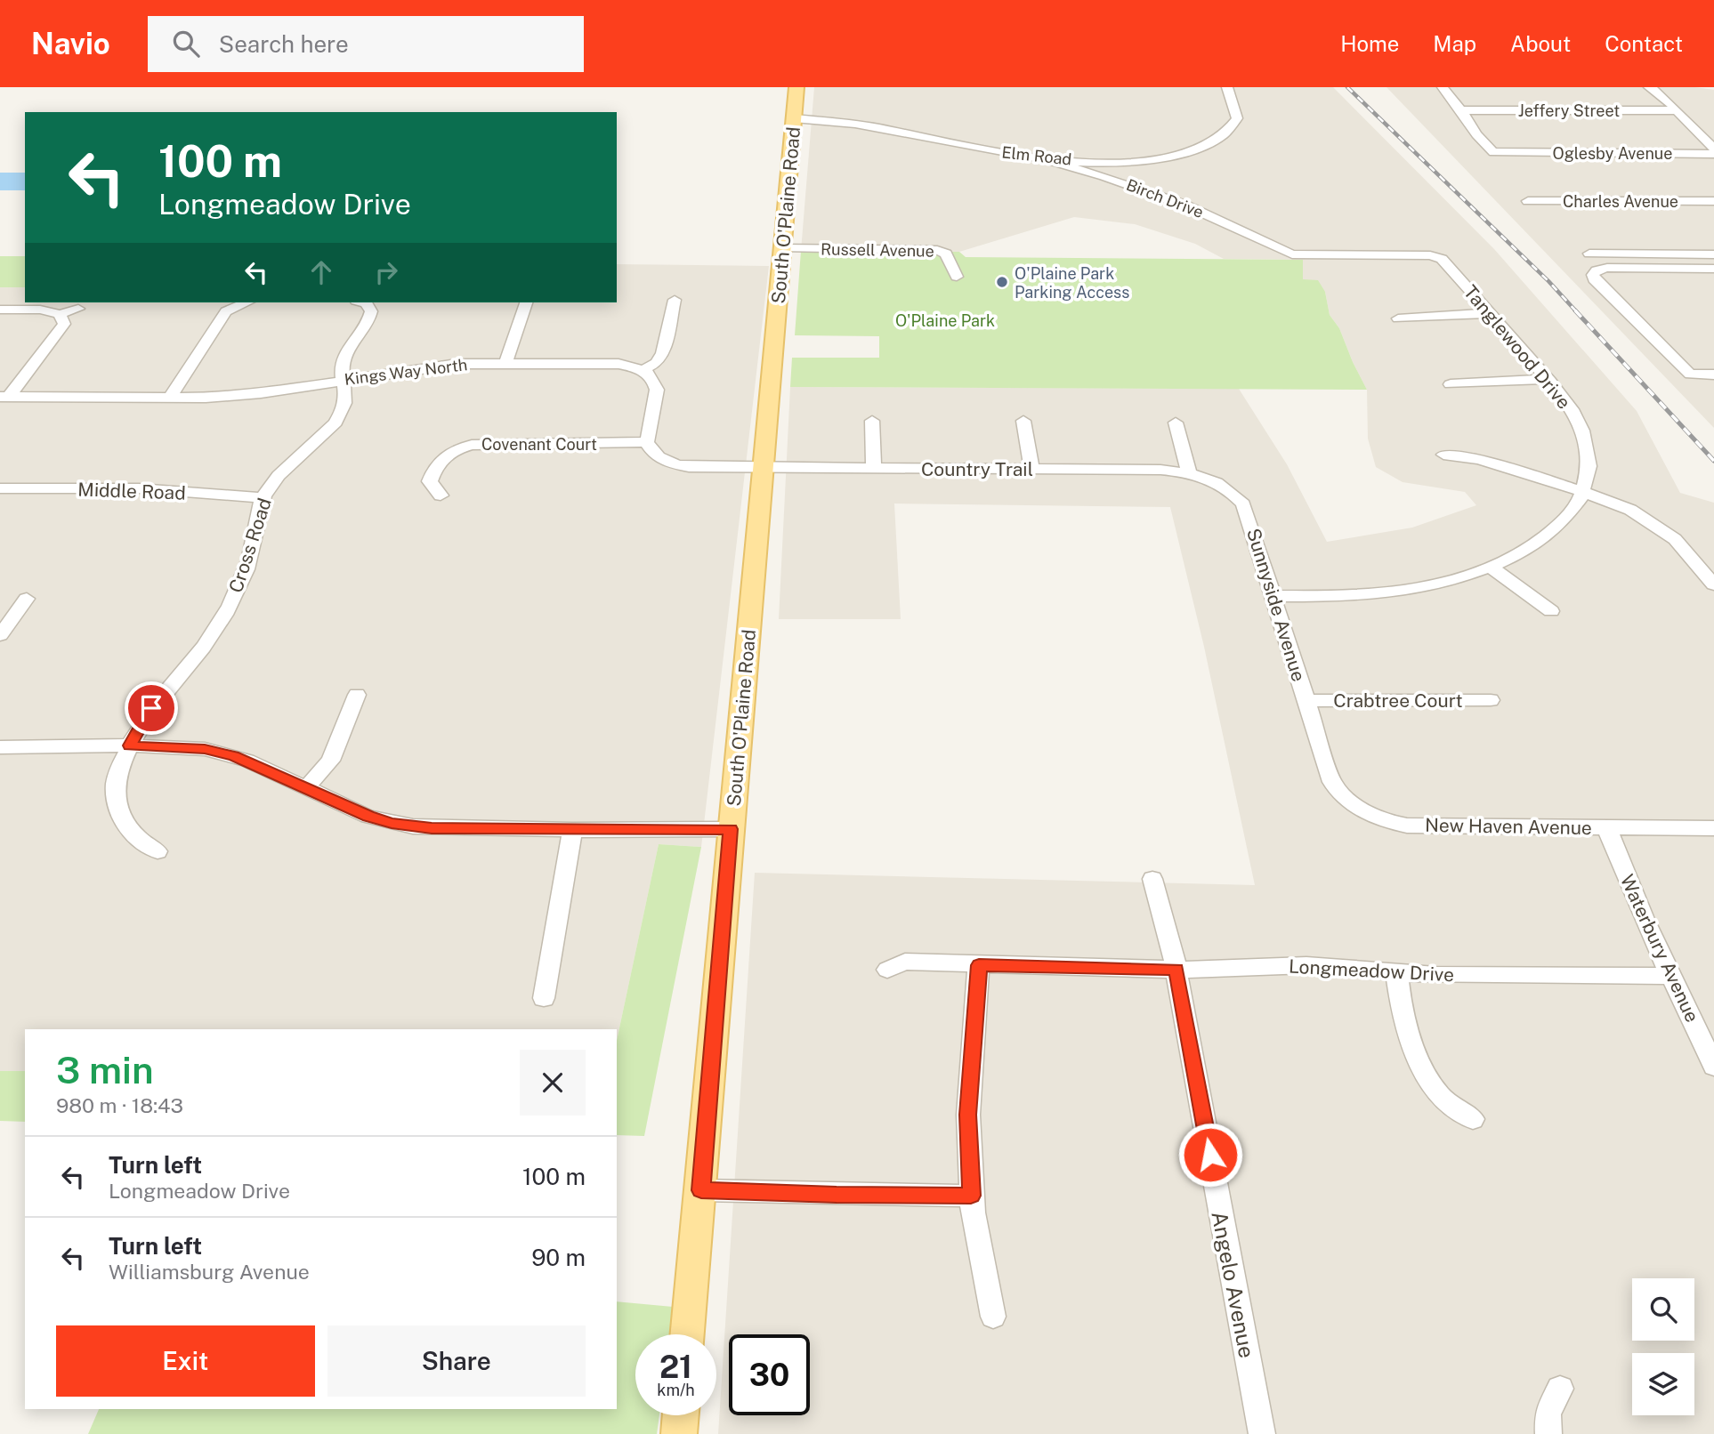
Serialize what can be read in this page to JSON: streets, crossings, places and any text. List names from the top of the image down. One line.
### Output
{"streets":{"main road":["South O'Plaine Road"],"street":["Jeffery Street","Oglesby Avenue","Elm Road","Birch Drive","Charles Avenue","Russell Avenue","Tanglewood Drive","Kings Way North","Covenant Court","Country Trail","Middle Road","Cross Road","Sunnyside Avenue","Crabtree Court","New Haven Avenue","Waterbury Avenue","Longmeadow Drive","Angelo Avenue"]},"crossings":[["Jeffery Street","Oglesby Avenue"],["Elm Road","Birch Drive"],["Elm Road","South O'Plaine Road"],["Birch Drive","Tanglewood Drive"],["South O'Plaine Road","Russell Avenue"],["South O'Plaine Road","Country Trail"],["Tanglewood Drive","Sunnyside Avenue"],["Kings Way North","Cross Road"],["Country Trail","Sunnyside Avenue"],["Middle Road","Cross Road"],["Sunnyside Avenue","Crabtree Court"],["Sunnyside Avenue","New Haven Avenue"],["New Haven Avenue","Waterbury Avenue"],["Waterbury Avenue","Longmeadow Drive"],["Longmeadow Drive","Angelo Avenue"]],"parks":["O'Plaine Park"],"places":["O'Plaine Park Parking Access"],"page":{"header":"Navio","search":"Search here","nav":["Home","Map","About","Contact"],"turn":["100 m","Longmeadow Drive"],"heading":["3 min","980 m · 18:43"],"list":[{"name":"Turn left","note":"Longmeadow Drive","value":"100 m"},{"name":"Turn left","note":"Williamsburg Avenue","value":"90 m"}],"buttons":["Exit","Share"],"speed":"21 km/h","limit":"30"}}
